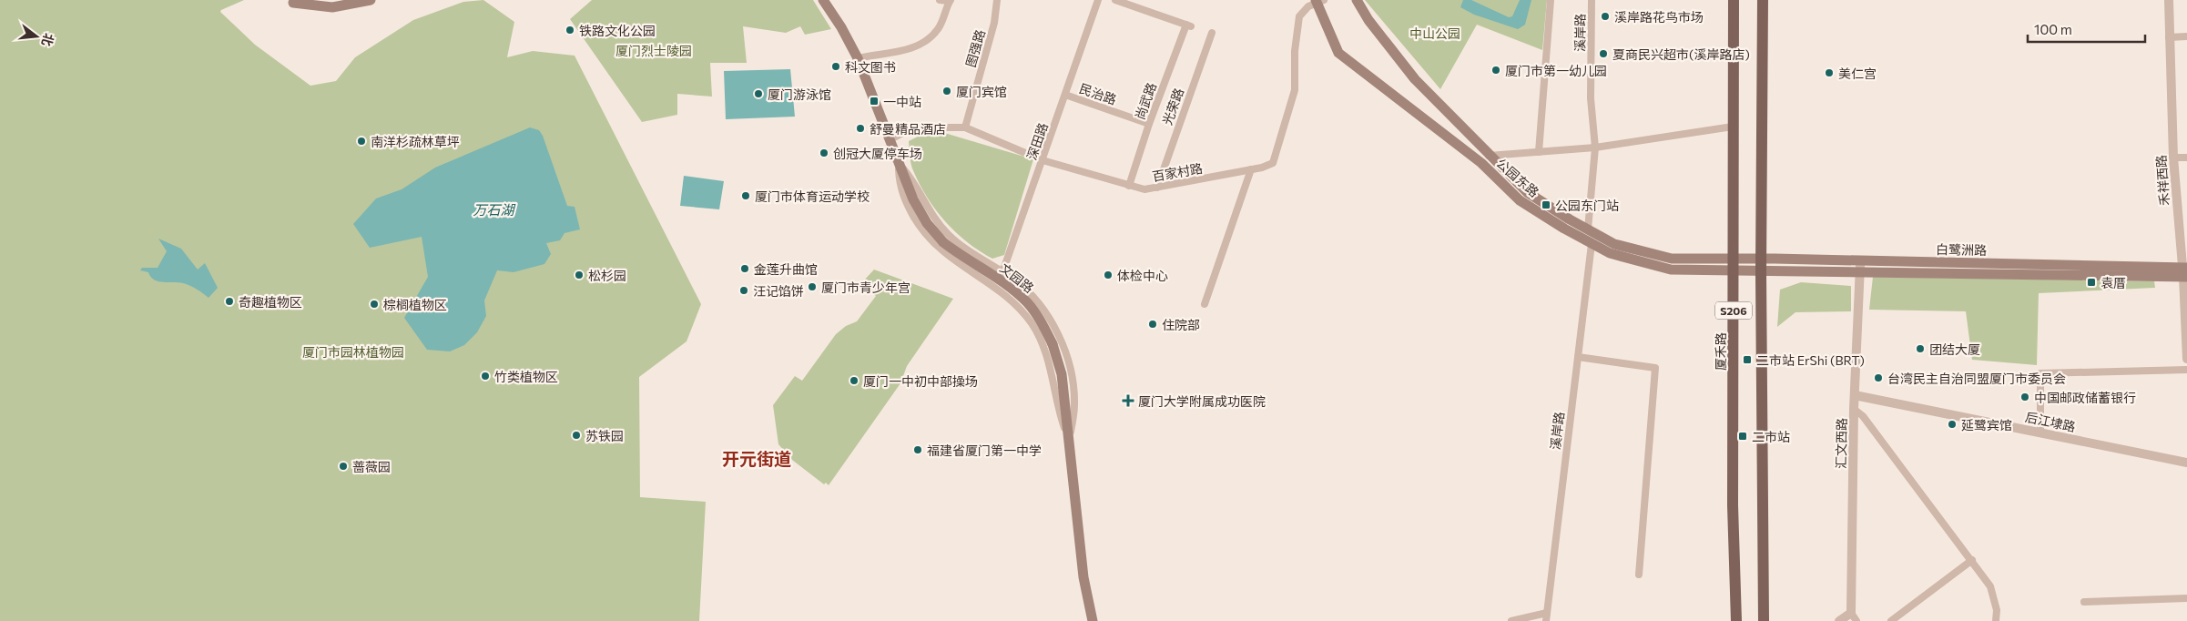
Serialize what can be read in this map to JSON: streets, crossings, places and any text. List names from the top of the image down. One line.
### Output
{"streets":{"main road":["公园东路","白鹭洲路","文园路","S206","厦禾路"],"street":["溪岸路","图强路","民治路","尚武路","光荣路","深田路","百家村路","禾祥西路","后江埭路","汇文西路"]},"crossings":[["溪岸路","公园东路"],["图强路","百家村路"],["民治路","尚武路"],["民治路","深田路"],["尚武路","百家村路"],["光荣路","百家村路"],["深田路","百家村路"],["百家村路","公园东路"],["百家村路","文园路"],["公园东路","白鹭洲路"],["公园东路","S206"],["公园东路","厦禾路"],["禾祥西路","白鹭洲路"],["白鹭洲路","S206"],["白鹭洲路","厦禾路"],["白鹭洲路","汇文西路"],["后江埭路","汇文西路"]],"districts":["开元街道"],"water":["万石湖"],"parks":["中山公园","厦门烈士陵园","厦门市园林植物园"],"places":{"other":["溪岸路花鸟市场","铁路文化公园","夏商民兴超市(溪岸路店)","科文图书","厦门市第一幼儿园","美仁宫","厦门宾馆","厦门游泳馆","舒曼精品酒店","南洋杉疏林草坪","创冠大厦停车场","厦门市体育运动学校","金莲升曲馆","松杉园","体检中心","厦门市青少年宫","汪记馅饼","奇趣植物区","棕榈植物区","住院部","团结大厦","竹类植物区","台湾民主自治同盟厦门市委员会","厦门一中初中部操场","中国邮政储蓄银行","延鹭宾馆","苏铁园","福建省厦门第一中学","蔷薇园"],"transit":["一中站","公园东门站","袁厝","二市站 ErShi (BRT)","二市站"],"health":["厦门大学附属成功医院"]},"scale_bar":"100 m","north":"right"}
